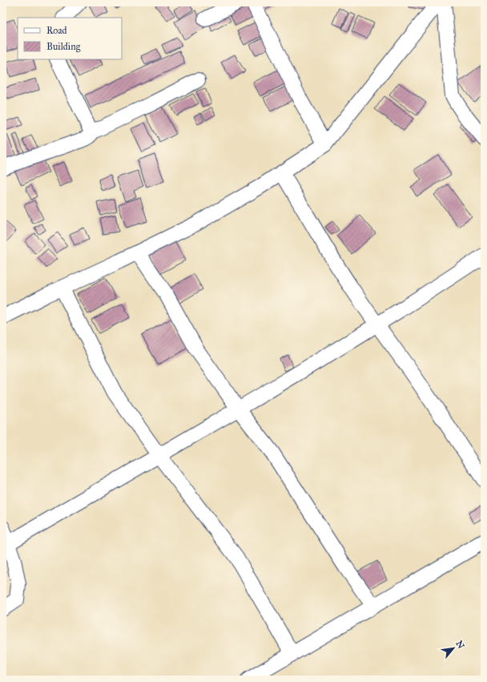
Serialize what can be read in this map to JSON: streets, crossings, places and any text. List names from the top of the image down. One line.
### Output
{"legend":["Road","Building"],"north":"top right"}
